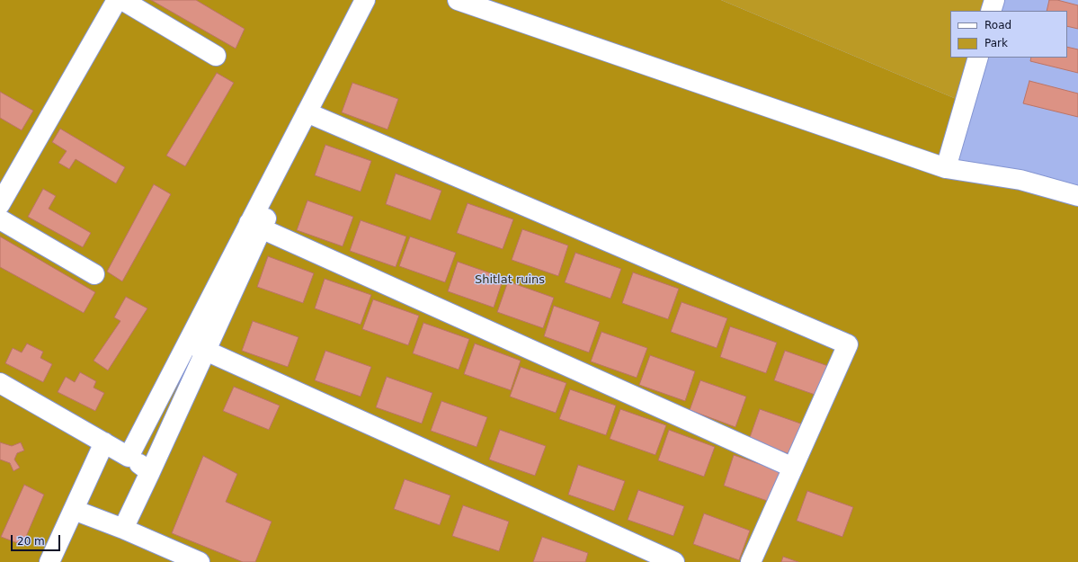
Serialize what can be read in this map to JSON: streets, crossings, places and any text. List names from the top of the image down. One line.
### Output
{"parks":["Shitlat ruins"],"legend":["Road","Park"],"scale_bar":"20 m"}
